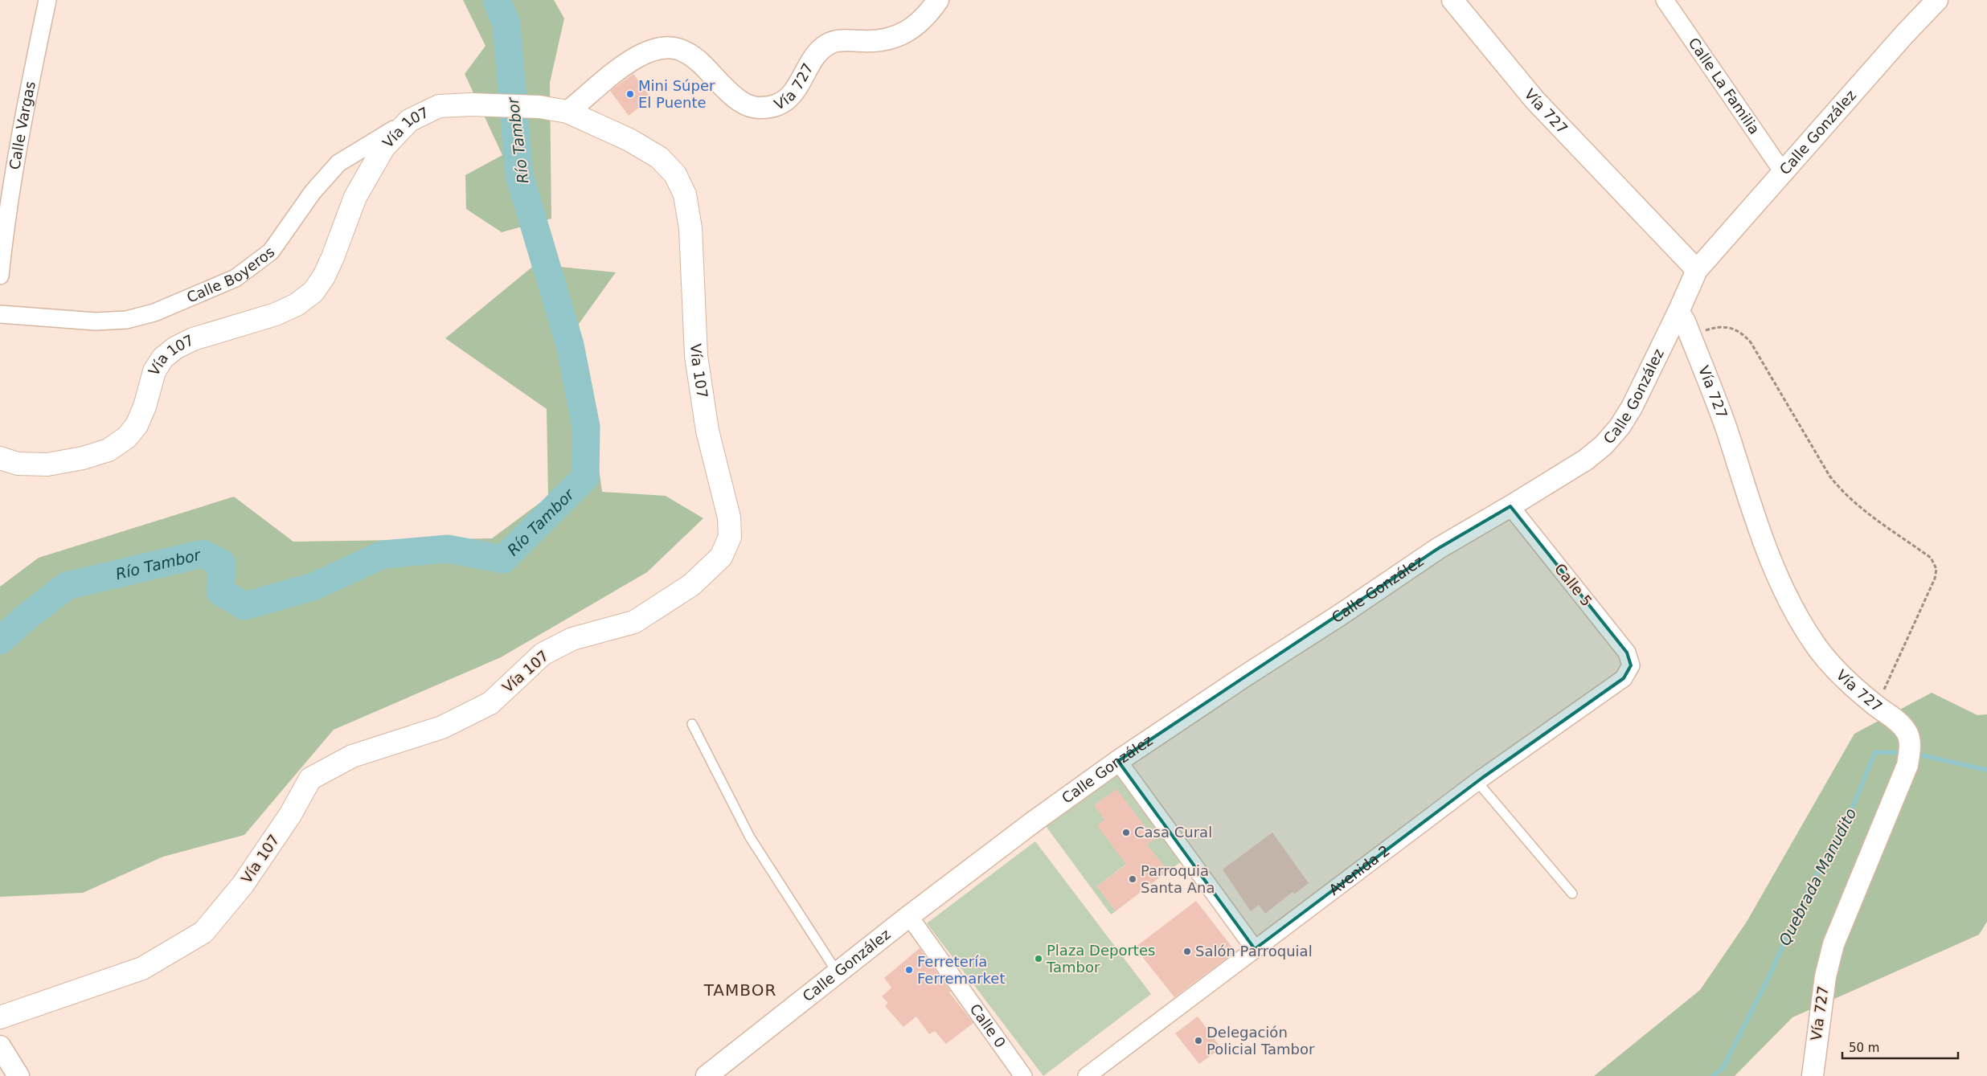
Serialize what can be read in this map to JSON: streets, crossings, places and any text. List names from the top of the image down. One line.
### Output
{"streets":{"main road":["Vía 107"],"street":["Vía 727","Calle La Familia","Calle Vargas","Calle González","Calle Boyeros","Calle 5","Avenida 2","Calle 0"]},"crossings":[["Vía 727","Vía 107"],["Vía 727","Calle González"],["Calle La Familia","Calle González"],["Vía 107","Calle Boyeros"],["Calle González","Calle 5"],["Calle González","Calle 0"],["Calle 5","Avenida 2"]],"districts":["TAMBOR"],"water":["Río Tambor","Quebrada Manudito"],"places":["Mini Súper El Puente","Casa Cural","Parroquia Santa Ana","Salón Parroquial","Plaza Deportes Tambor","Ferretería Ferremarket","Delegación Policial Tambor"],"scale_bar":"50 m"}
